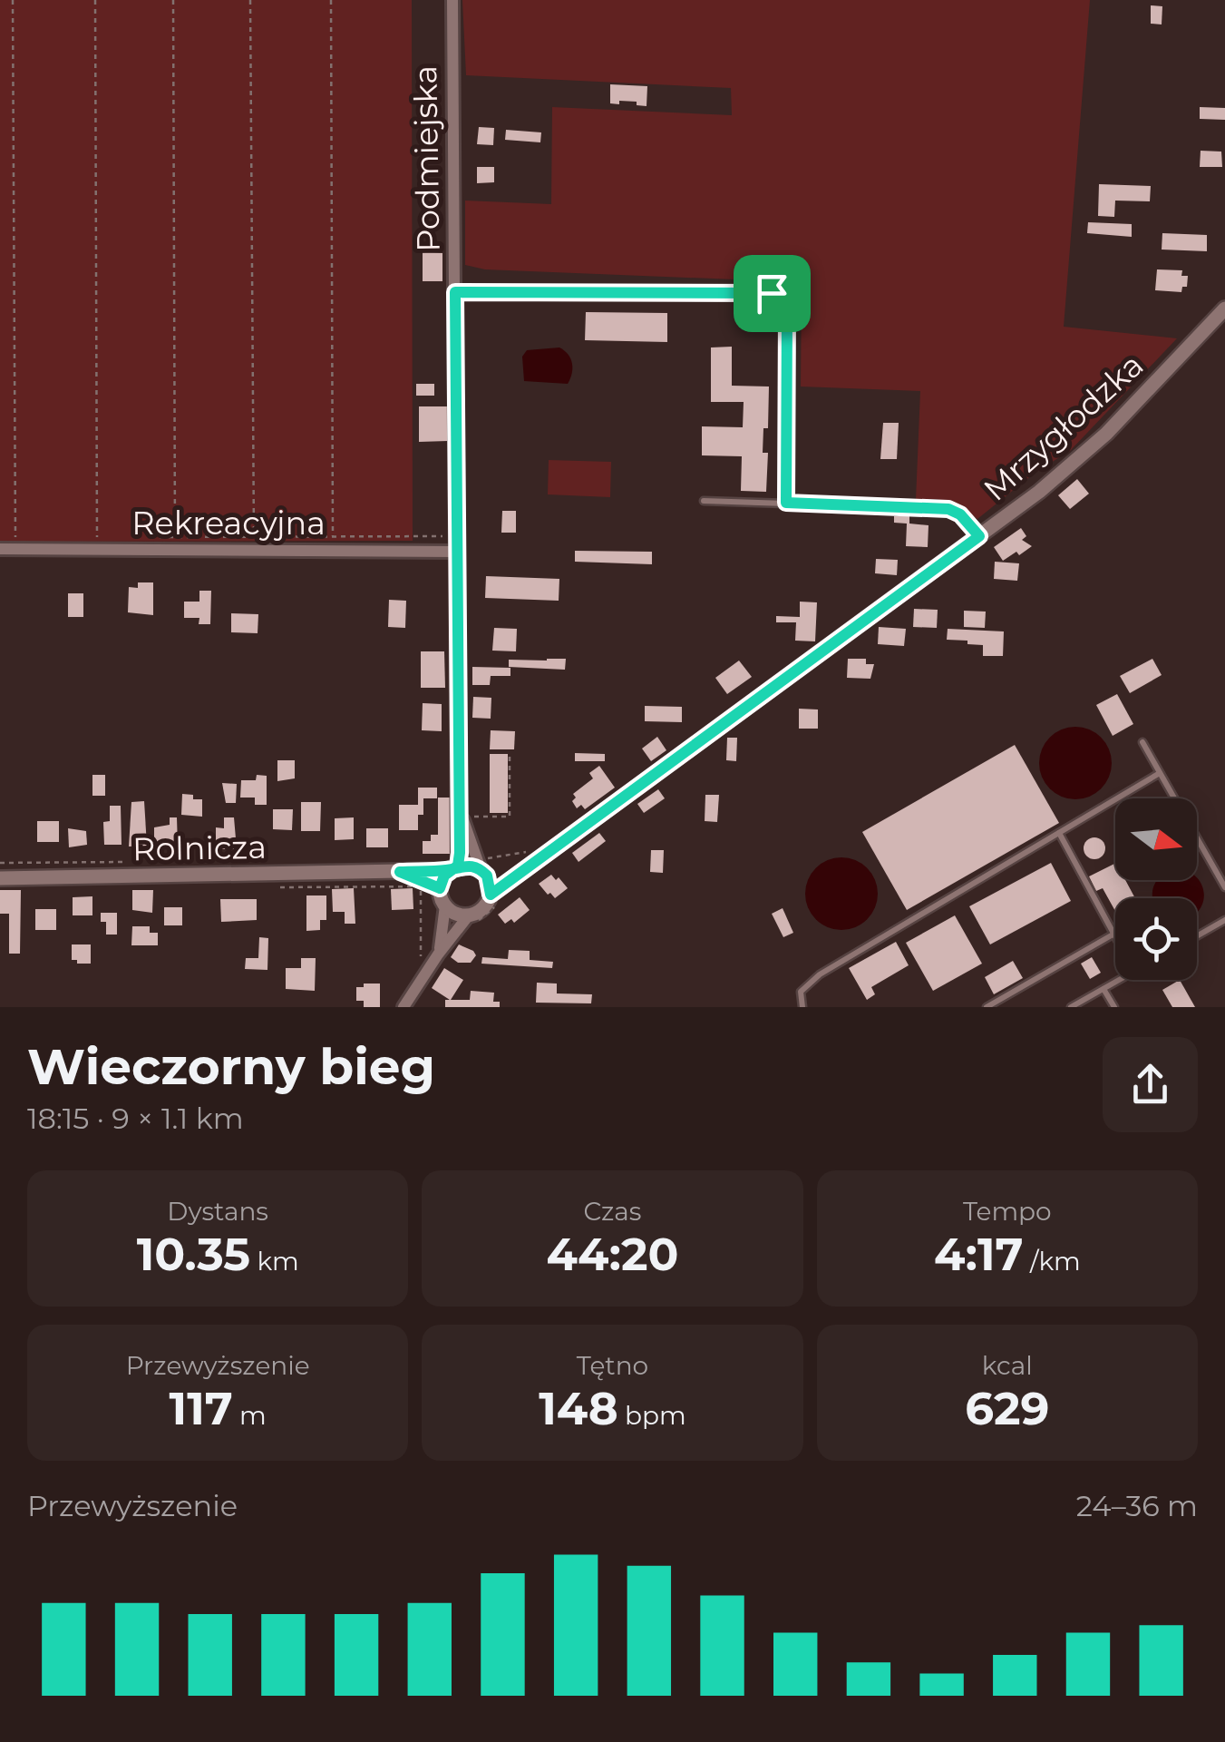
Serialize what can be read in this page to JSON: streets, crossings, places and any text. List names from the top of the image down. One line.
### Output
{"streets":{"street":["Podmiejska","Mrzygłodzka","Rekreacyjna","Rolnicza"]},"crossings":[["Podmiejska","Mrzygłodzka"],["Podmiejska","Rekreacyjna"],["Podmiejska","Rolnicza"],["Mrzygłodzka","Rolnicza"]],"north":"right","page":{"heading":["Wieczorny bieg","18:15 · 9 × 1.1 km"],"stats":[["Dystans","10.35 km"],["Czas","44:20"],["Tempo","4:17 /km"],["Przewyższenie","117 m"],["Tętno","148 bpm"],["kcal","629"]],"chart":["Przewyższenie","24–36 m"]}}
